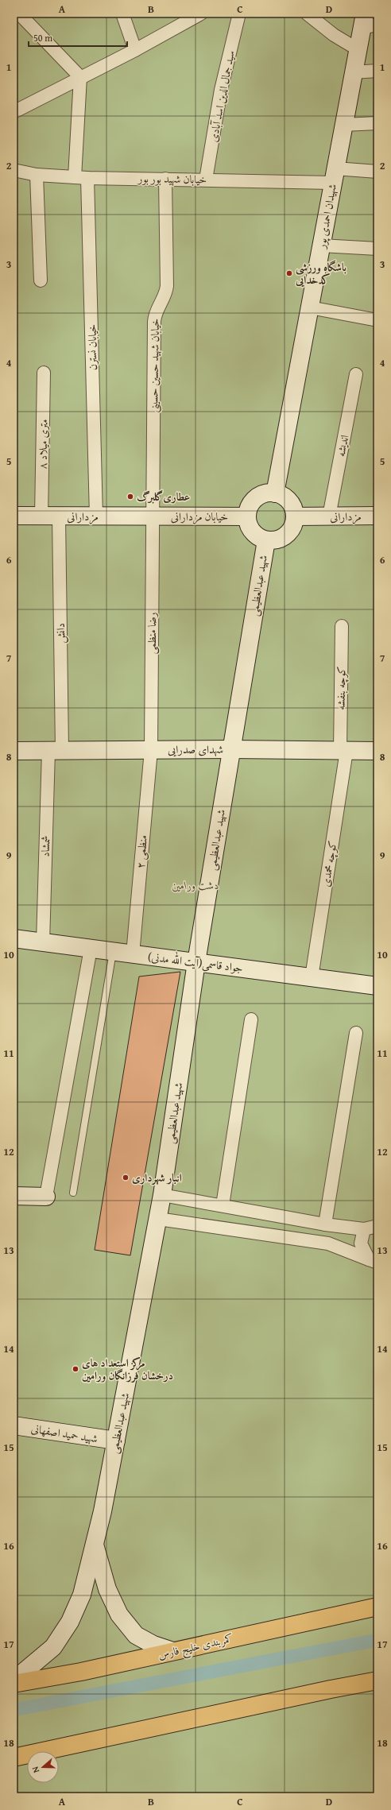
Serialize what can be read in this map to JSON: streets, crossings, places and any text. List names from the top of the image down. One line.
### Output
{"streets":{"main road":["کمربندی خلیج فارس"],"street":["سید جمال الدین اسد آبادی","خیابان شهید بور بور","شهیدان احمدی پور","خیابان نسترن","خیابان شهید حسین حسینی","۸ متری میلاد","اندیشه","مزدارانی","خیابان مزدارانی","شهید عبدالعظیمی","دانش","رضا منظمی","کوچه بنفشه","شهدای صدرایی","شمشاد","منظمی ۲","کوچه محمدی","جواد قاسمی(آیت الله مدنی)","شهید حمید اصفهانی"]},"crossings":[["سید جمال الدین اسد آبادی","خیابان شهید بور بور"],["خیابان شهید بور بور","شهیدان احمدی پور"],["خیابان شهید بور بور","خیابان نسترن"],["خیابان شهید بور بور","خیابان شهید حسین حسینی"],["شهیدان احمدی پور","مزدارانی"],["شهیدان احمدی پور","خیابان مزدارانی"],["شهیدان احمدی پور","شهید عبدالعظیمی"],["خیابان نسترن","مزدارانی"],["خیابان شهید حسین حسینی","مزدارانی"],["خیابان شهید حسین حسینی","خیابان مزدارانی"],["خیابان شهید حسین حسینی","رضا منظمی"],["۸ متری میلاد","مزدارانی"],["اندیشه","مزدارانی"],["مزدارانی","خیابان مزدارانی"],["مزدارانی","شهید عبدالعظیمی"],["مزدارانی","دانش"],["مزدارانی","رضا منظمی"],["خیابان مزدارانی","شهید عبدالعظیمی"],["خیابان مزدارانی","رضا منظمی"],["شهید عبدالعظیمی","شهدای صدرایی"],["شهید عبدالعظیمی","جواد قاسمی(آیت الله مدنی)"],["شهید عبدالعظیمی","شهید حمید اصفهانی"],["شهید عبدالعظیمی","کمربندی خلیج فارس"],["دانش","شهدای صدرایی"],["دانش","شمشاد"],["رضا منظمی","شهدای صدرایی"],["رضا منظمی","منظمی ۲"],["کوچه بنفشه","شهدای صدرایی"],["کوچه بنفشه","کوچه محمدی"],["شهدای صدرایی","شمشاد"],["شهدای صدرایی","منظمی ۲"],["شهدای صدرایی","کوچه محمدی"],["شمشاد","جواد قاسمی(آیت الله مدنی)"],["منظمی ۲","جواد قاسمی(آیت الله مدنی)"],["کوچه محمدی","جواد قاسمی(آیت الله مدنی)"]],"parks":["دشت ورامین"],"places":["باشگاه ورزشی کدخدایی","عطاری‌گلبرگ","انبار شهرداری","مرکز استعداد های درخشان فرزانگان ورامین"],"scale_bar":"50 m","north":"left","grid":{"columns":["A","B","C","D"],"rows":["1","2","3","4","5","6","7","8","9","10","11","12","13","14","15","16","17","18"]}}
